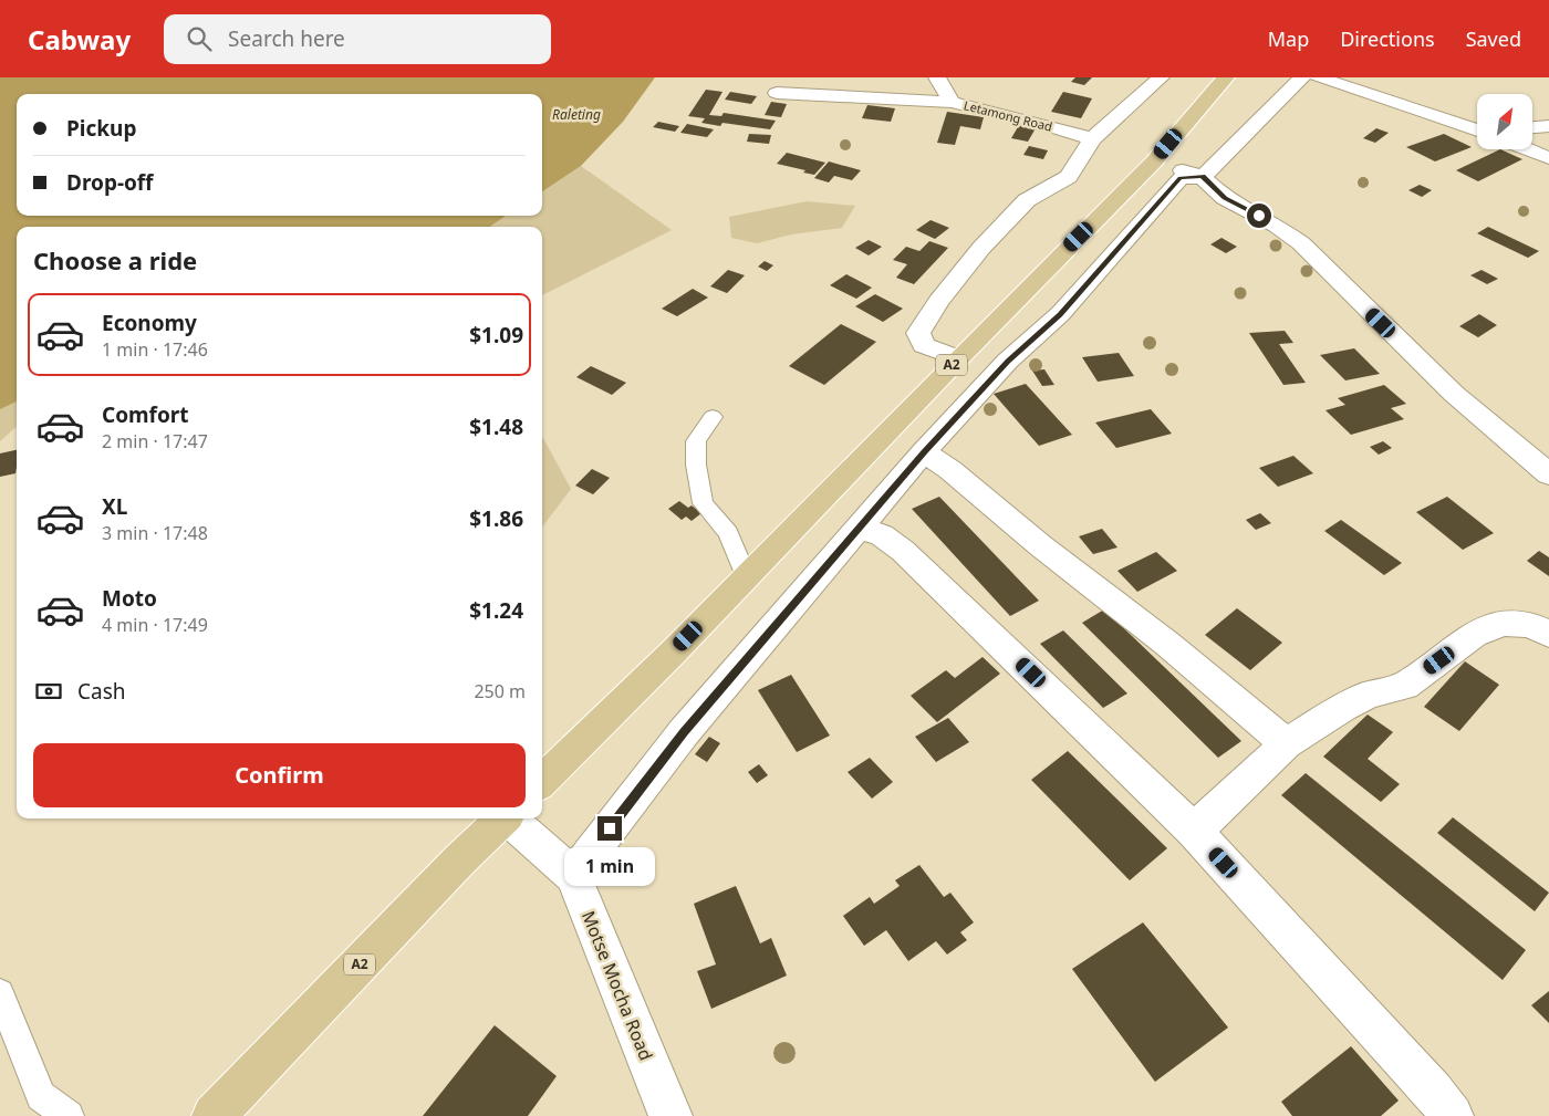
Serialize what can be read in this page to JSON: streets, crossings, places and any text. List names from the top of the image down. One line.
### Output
{"streets":{"main road":["A2"],"street":["Letamong Road","Motse Mocha Road"]},"water":["Raleting"],"north":"top right","page":{"header":"Cabway","search":"Search here","nav":["Map","Directions","Saved"],"banner":["Pickup","Drop-off"],"heading":"Choose a ride","list":[{"name":"Economy","note":"1 min · 17:46","value":"$1.09"},{"name":"Comfort","note":"2 min · 17:47","value":"$1.48"},{"name":"XL","note":"3 min · 17:48","value":"$1.86"},{"name":"Moto","note":"4 min · 17:49","value":"$1.24"}],"pay":["Cash","250 m"],"buttons":"Confirm","bubble":"1 min"}}
